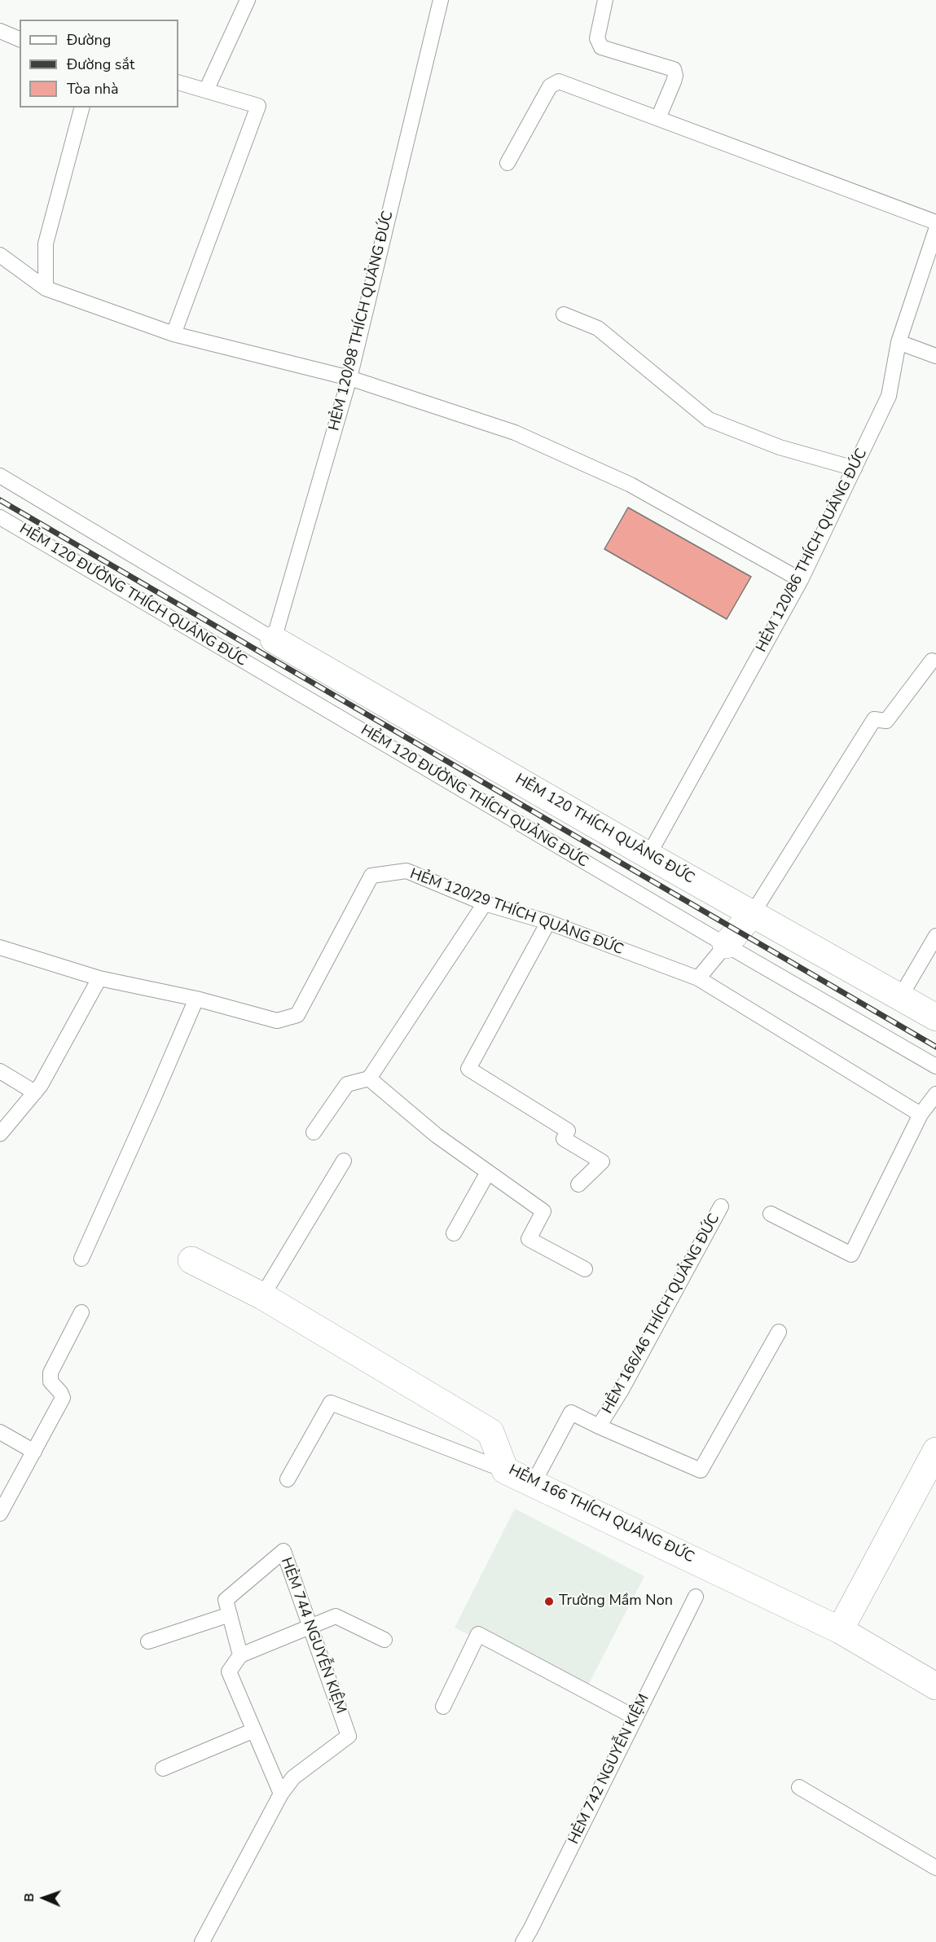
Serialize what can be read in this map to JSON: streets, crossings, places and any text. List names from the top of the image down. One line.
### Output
{"streets":{"street":["HẺM 120 THÍCH QUẢNG ĐỨC","HẺM 166 THÍCH QUẢNG ĐỨC"],"lane":["HẺM 120/98 THÍCH QUẢNG ĐỨC","HẺM 120/86 THÍCH QUẢNG ĐỨC","HẺM 120 ĐƯỜNG THÍCH QUẢNG ĐỨC","HẺM 120/29 THÍCH QUẢNG ĐỨC","HẺM 166/46 THÍCH QUẢNG ĐỨC","HẺM 744 NGUYỄN KIỆM","HẺM 742 NGUYỄN KIỆM"]},"crossings":[["HẺM 120/98 THÍCH QUẢNG ĐỨC","HẺM 120 THÍCH QUẢNG ĐỨC"],["HẺM 120/86 THÍCH QUẢNG ĐỨC","HẺM 120 THÍCH QUẢNG ĐỨC"],["HẺM 166/46 THÍCH QUẢNG ĐỨC","HẺM 166 THÍCH QUẢNG ĐỨC"]],"places":["Trường Mầm Non"],"legend":["Đường","Đường sắt","Tòa nhà"],"north":"left"}
